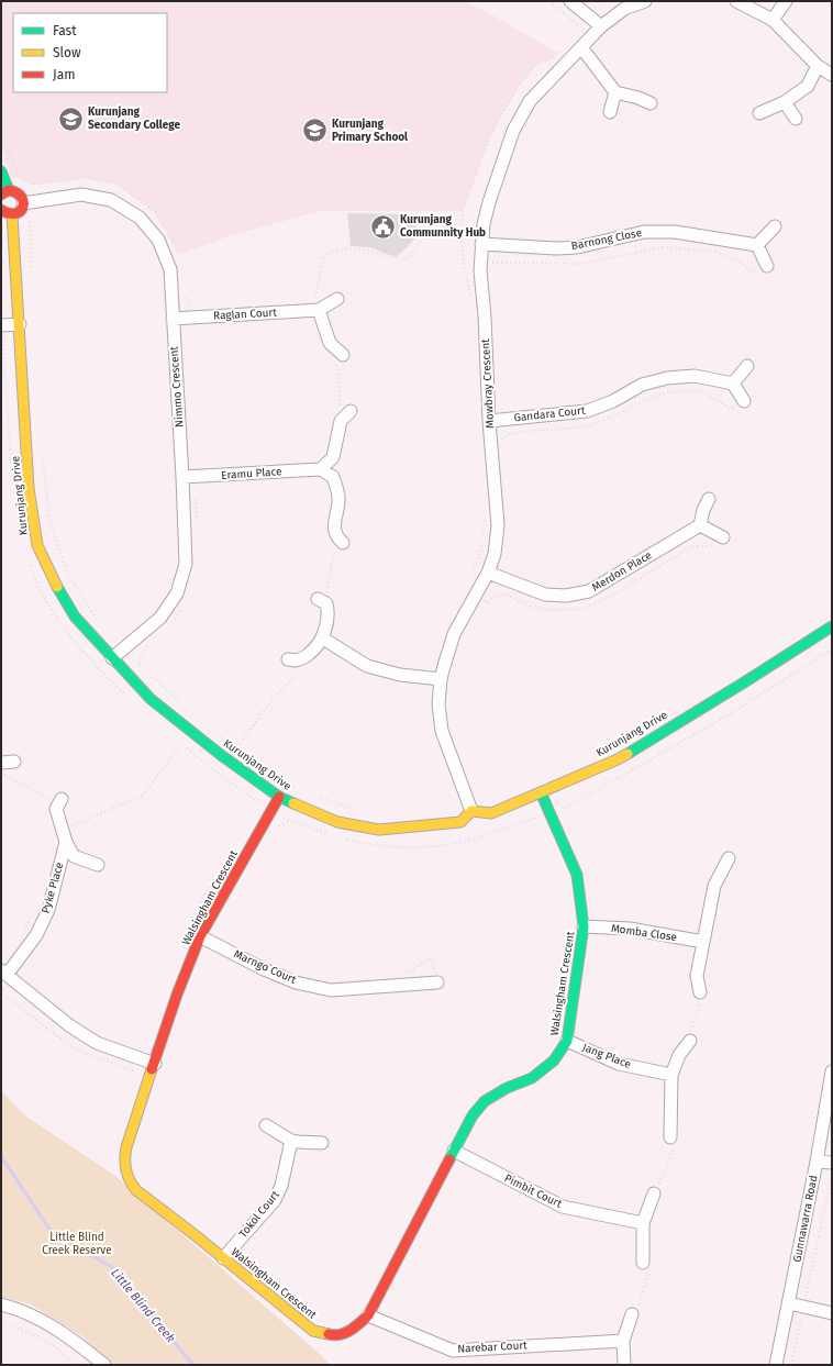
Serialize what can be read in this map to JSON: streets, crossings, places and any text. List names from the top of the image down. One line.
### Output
{"streets":{"street":["Barnong Close","Raglan Court","Mowbray Crescent","Nimmo Crescent","Gandara Court","Eramu Place","Kurunjang Drive","Merdon Place","Pyke Place","Walsingham Crescent","Momba Close","Marngo Court","Jang Place","Pimbit Court","Tokol Court","Gunnawarra Road","Narebar Court"]},"crossings":[["Barnong Close","Mowbray Crescent"],["Raglan Court","Nimmo Crescent"],["Mowbray Crescent","Gandara Court"],["Mowbray Crescent","Kurunjang Drive"],["Mowbray Crescent","Merdon Place"],["Nimmo Crescent","Eramu Place"],["Nimmo Crescent","Kurunjang Drive"],["Kurunjang Drive","Walsingham Crescent"],["Walsingham Crescent","Momba Close"],["Walsingham Crescent","Marngo Court"],["Walsingham Crescent","Jang Place"],["Walsingham Crescent","Pimbit Court"],["Walsingham Crescent","Tokol Court"],["Walsingham Crescent","Narebar Court"]],"water":["Little Blind Creek"],"parks":["Little Blind Creek Reserve"],"places":{"school or university":["Kurunjang Secondary College","Kurunjang Primary School"],"public building":["Kurunjang Communnity Hub"]},"legend":["Fast","Slow","Jam"]}
